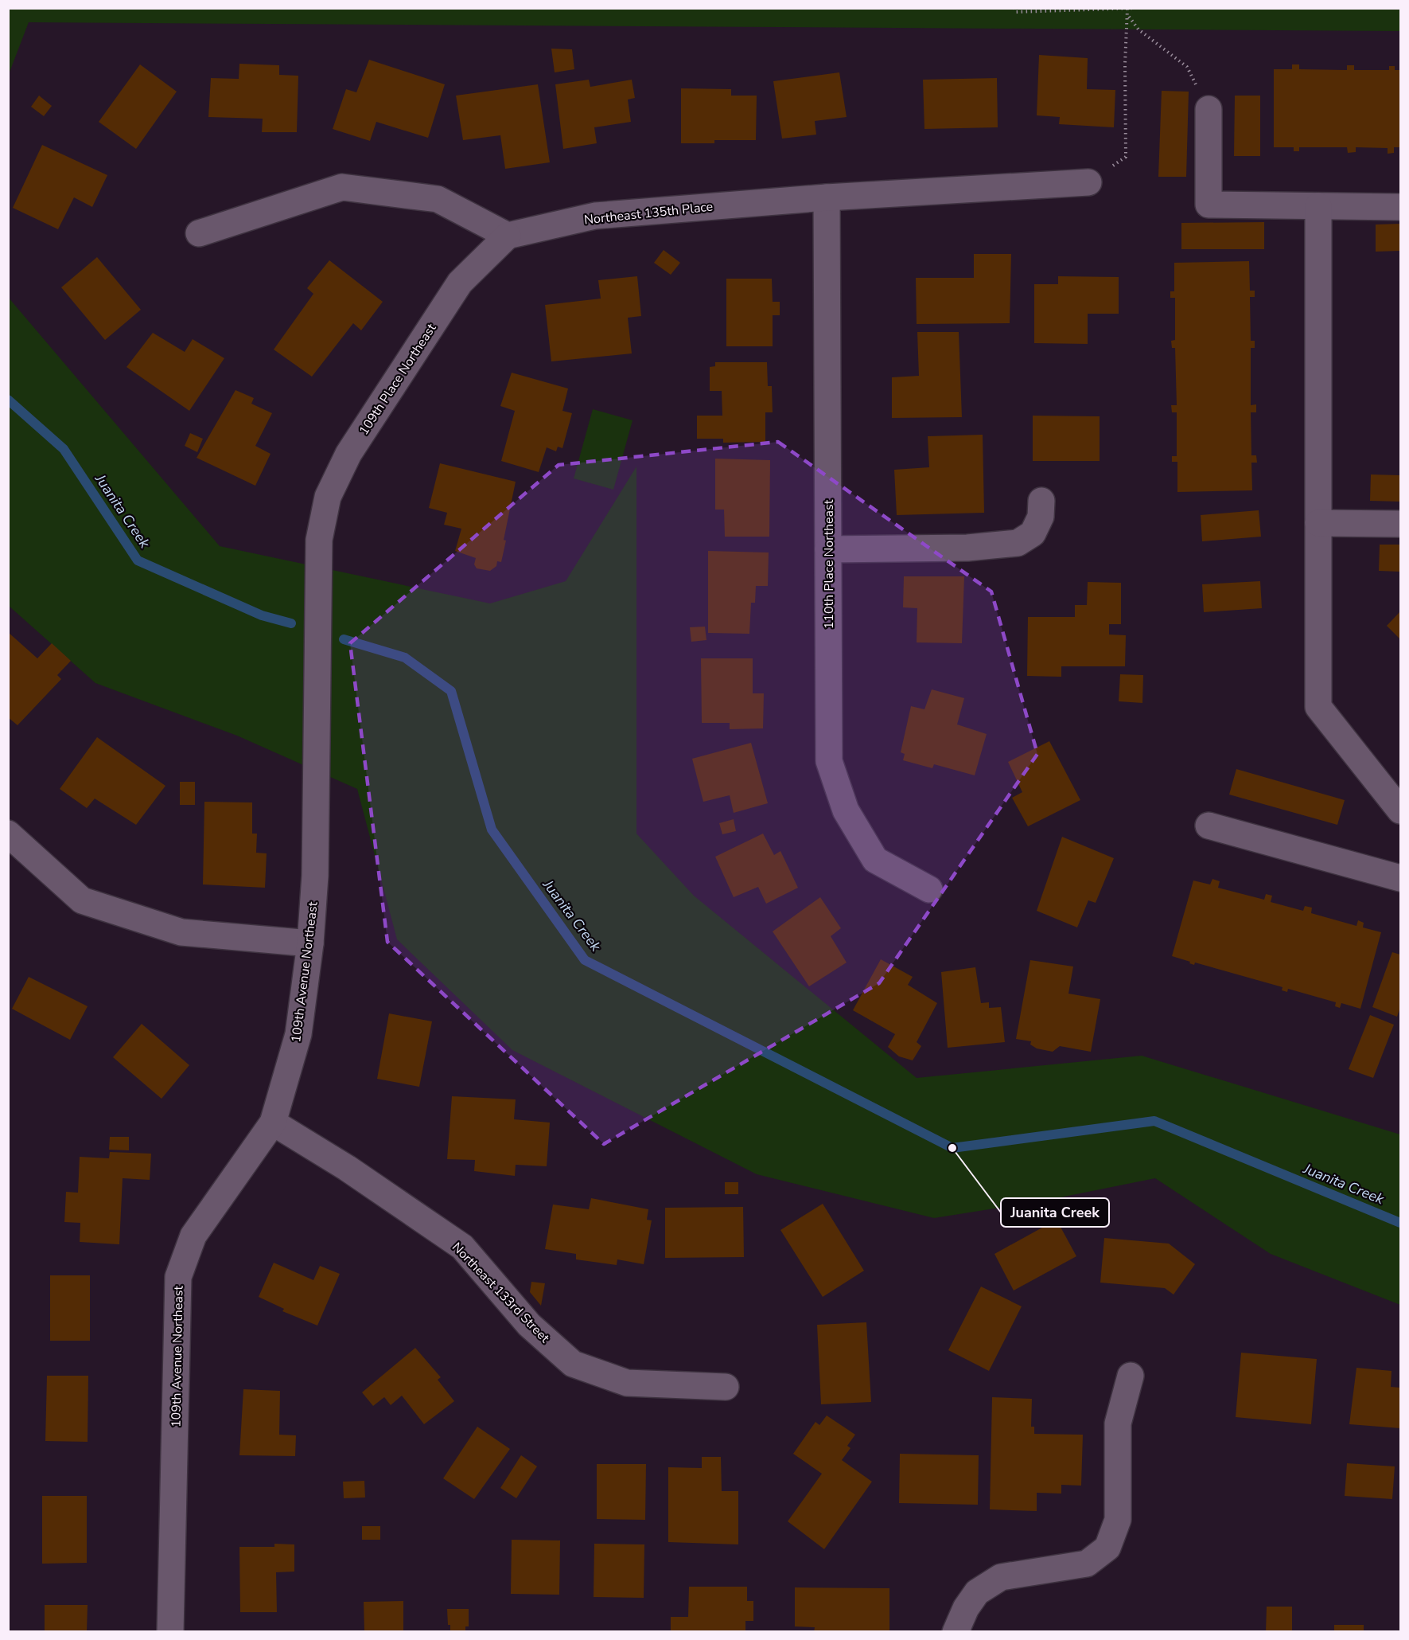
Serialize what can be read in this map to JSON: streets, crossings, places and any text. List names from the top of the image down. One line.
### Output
{"streets":{"street":["Northeast 135th Place","109th Place Northeast","110th Place Northeast","109th Avenue Northeast","Northeast 133rd Street"]},"crossings":[["Northeast 135th Place","109th Place Northeast"],["Northeast 135th Place","110th Place Northeast"],["109th Place Northeast","109th Avenue Northeast"],["109th Avenue Northeast","Northeast 133rd Street"]],"water":["Juanita Creek"],"places":["Juanita Creek"]}
